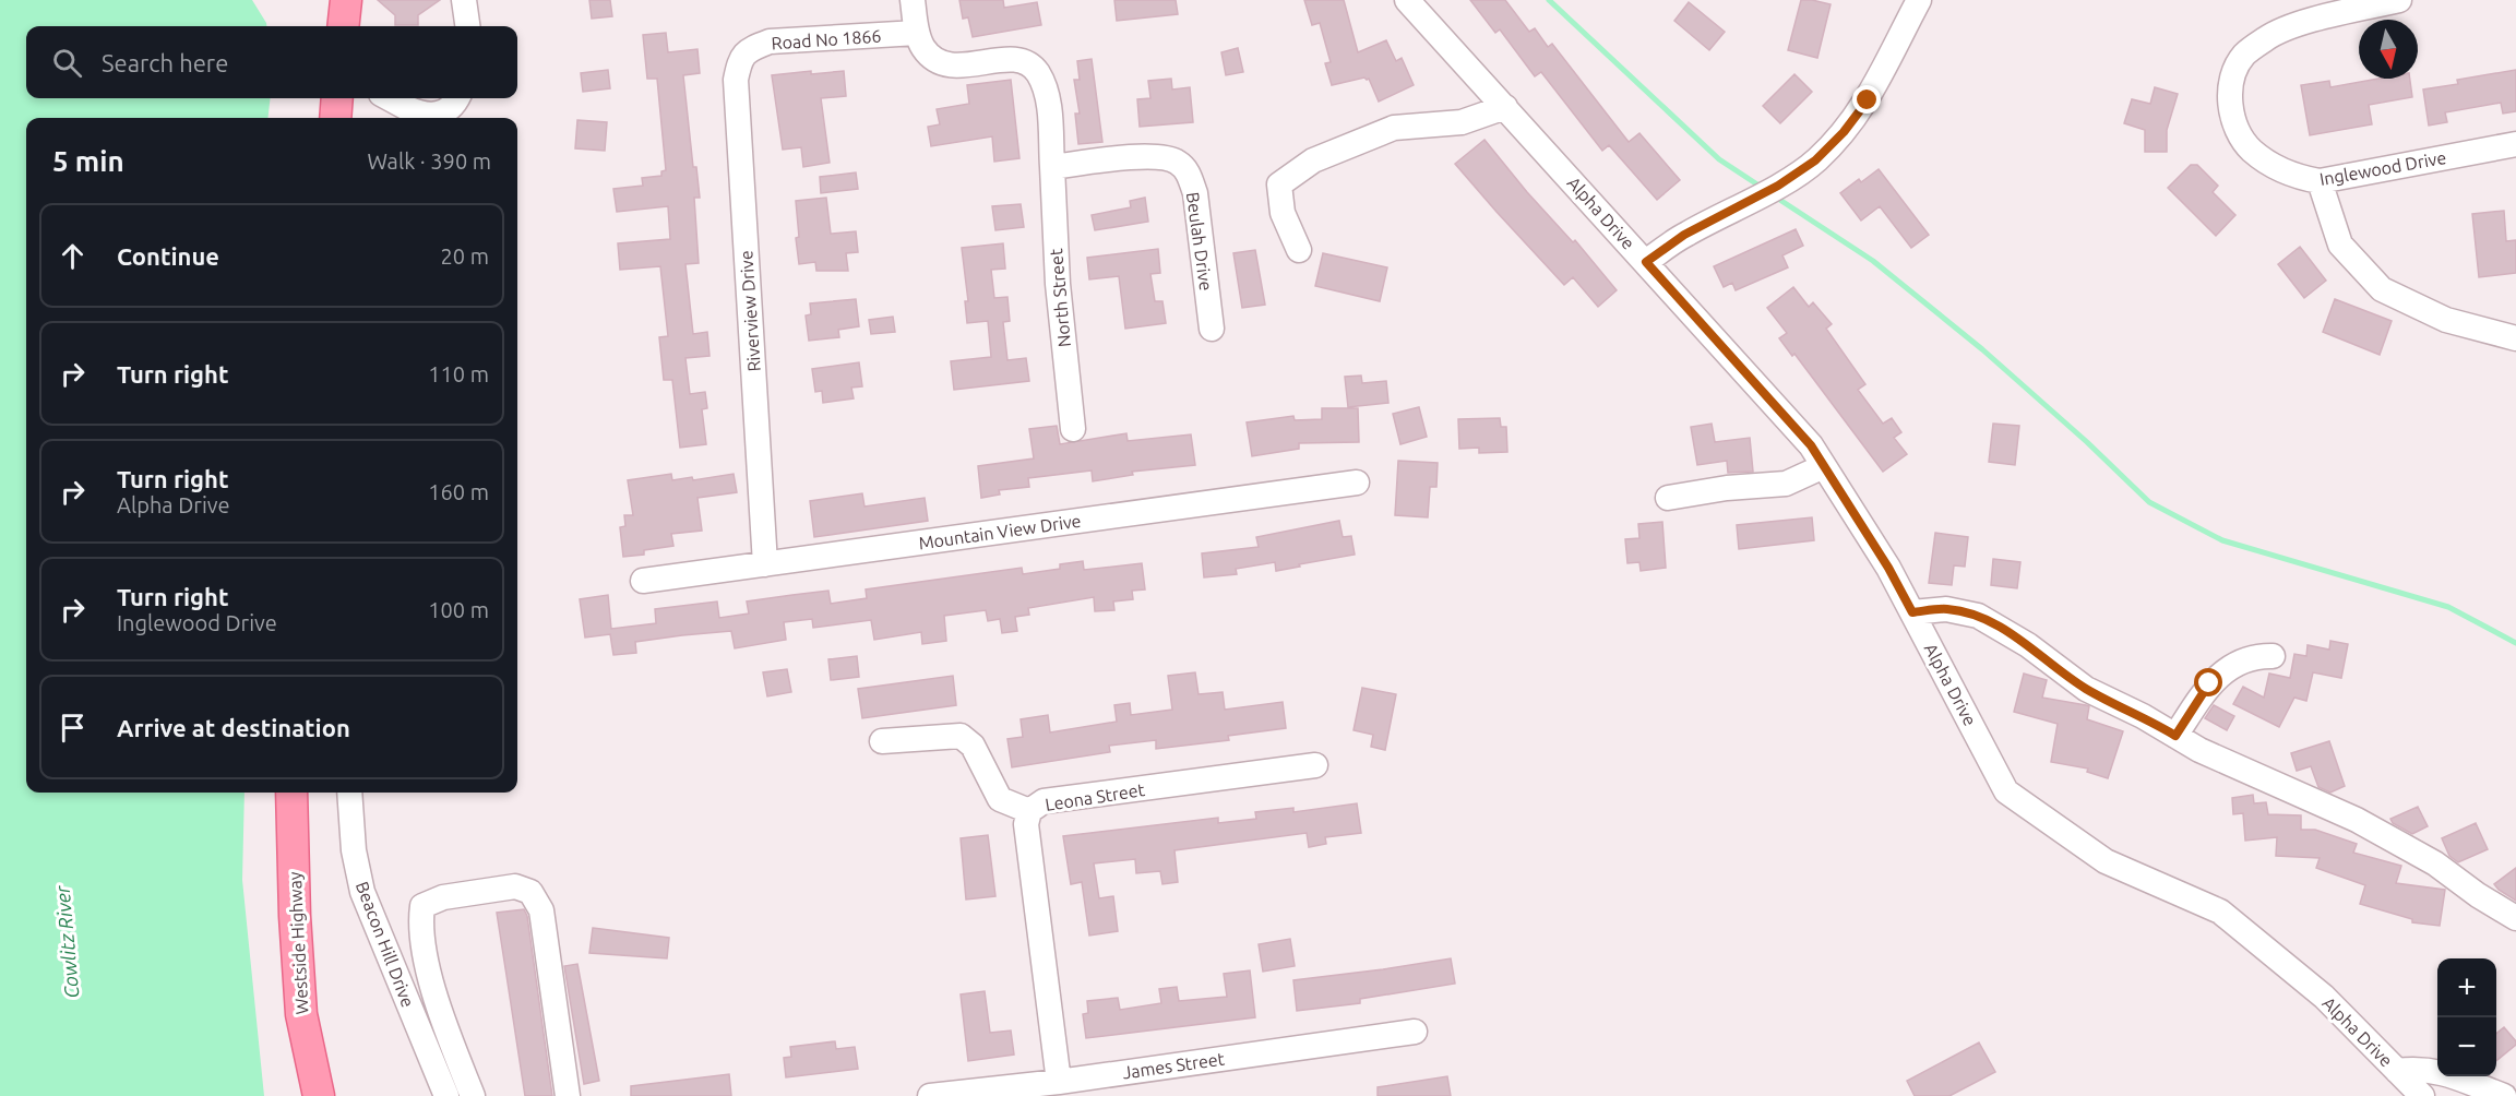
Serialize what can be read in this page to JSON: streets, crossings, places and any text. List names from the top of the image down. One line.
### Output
{"streets":{"main road":["Westside Highway"],"street":["Road No 1866","Inglewood Drive","Alpha Drive","Beulah Drive","North Street","Riverview Drive","Mountain View Drive","Leona Street","Beacon Hill Drive","James Street"]},"crossings":[["Road No 1866","Riverview Drive"],["Beulah Drive","North Street"],["Riverview Drive","Mountain View Drive"],["Leona Street","James Street"]],"water":["Cowlitz River"],"north":"bottom","page":{"search":"Search here","heading":["5 min","Walk · 390 m"],"list":[["Continue","20 m"],["Turn right","110 m"],["Turn right","Alpha Drive","160 m"],["Turn right","Inglewood Drive","100 m"],"Arrive at destination"],"map_buttons":["+","−"]}}
